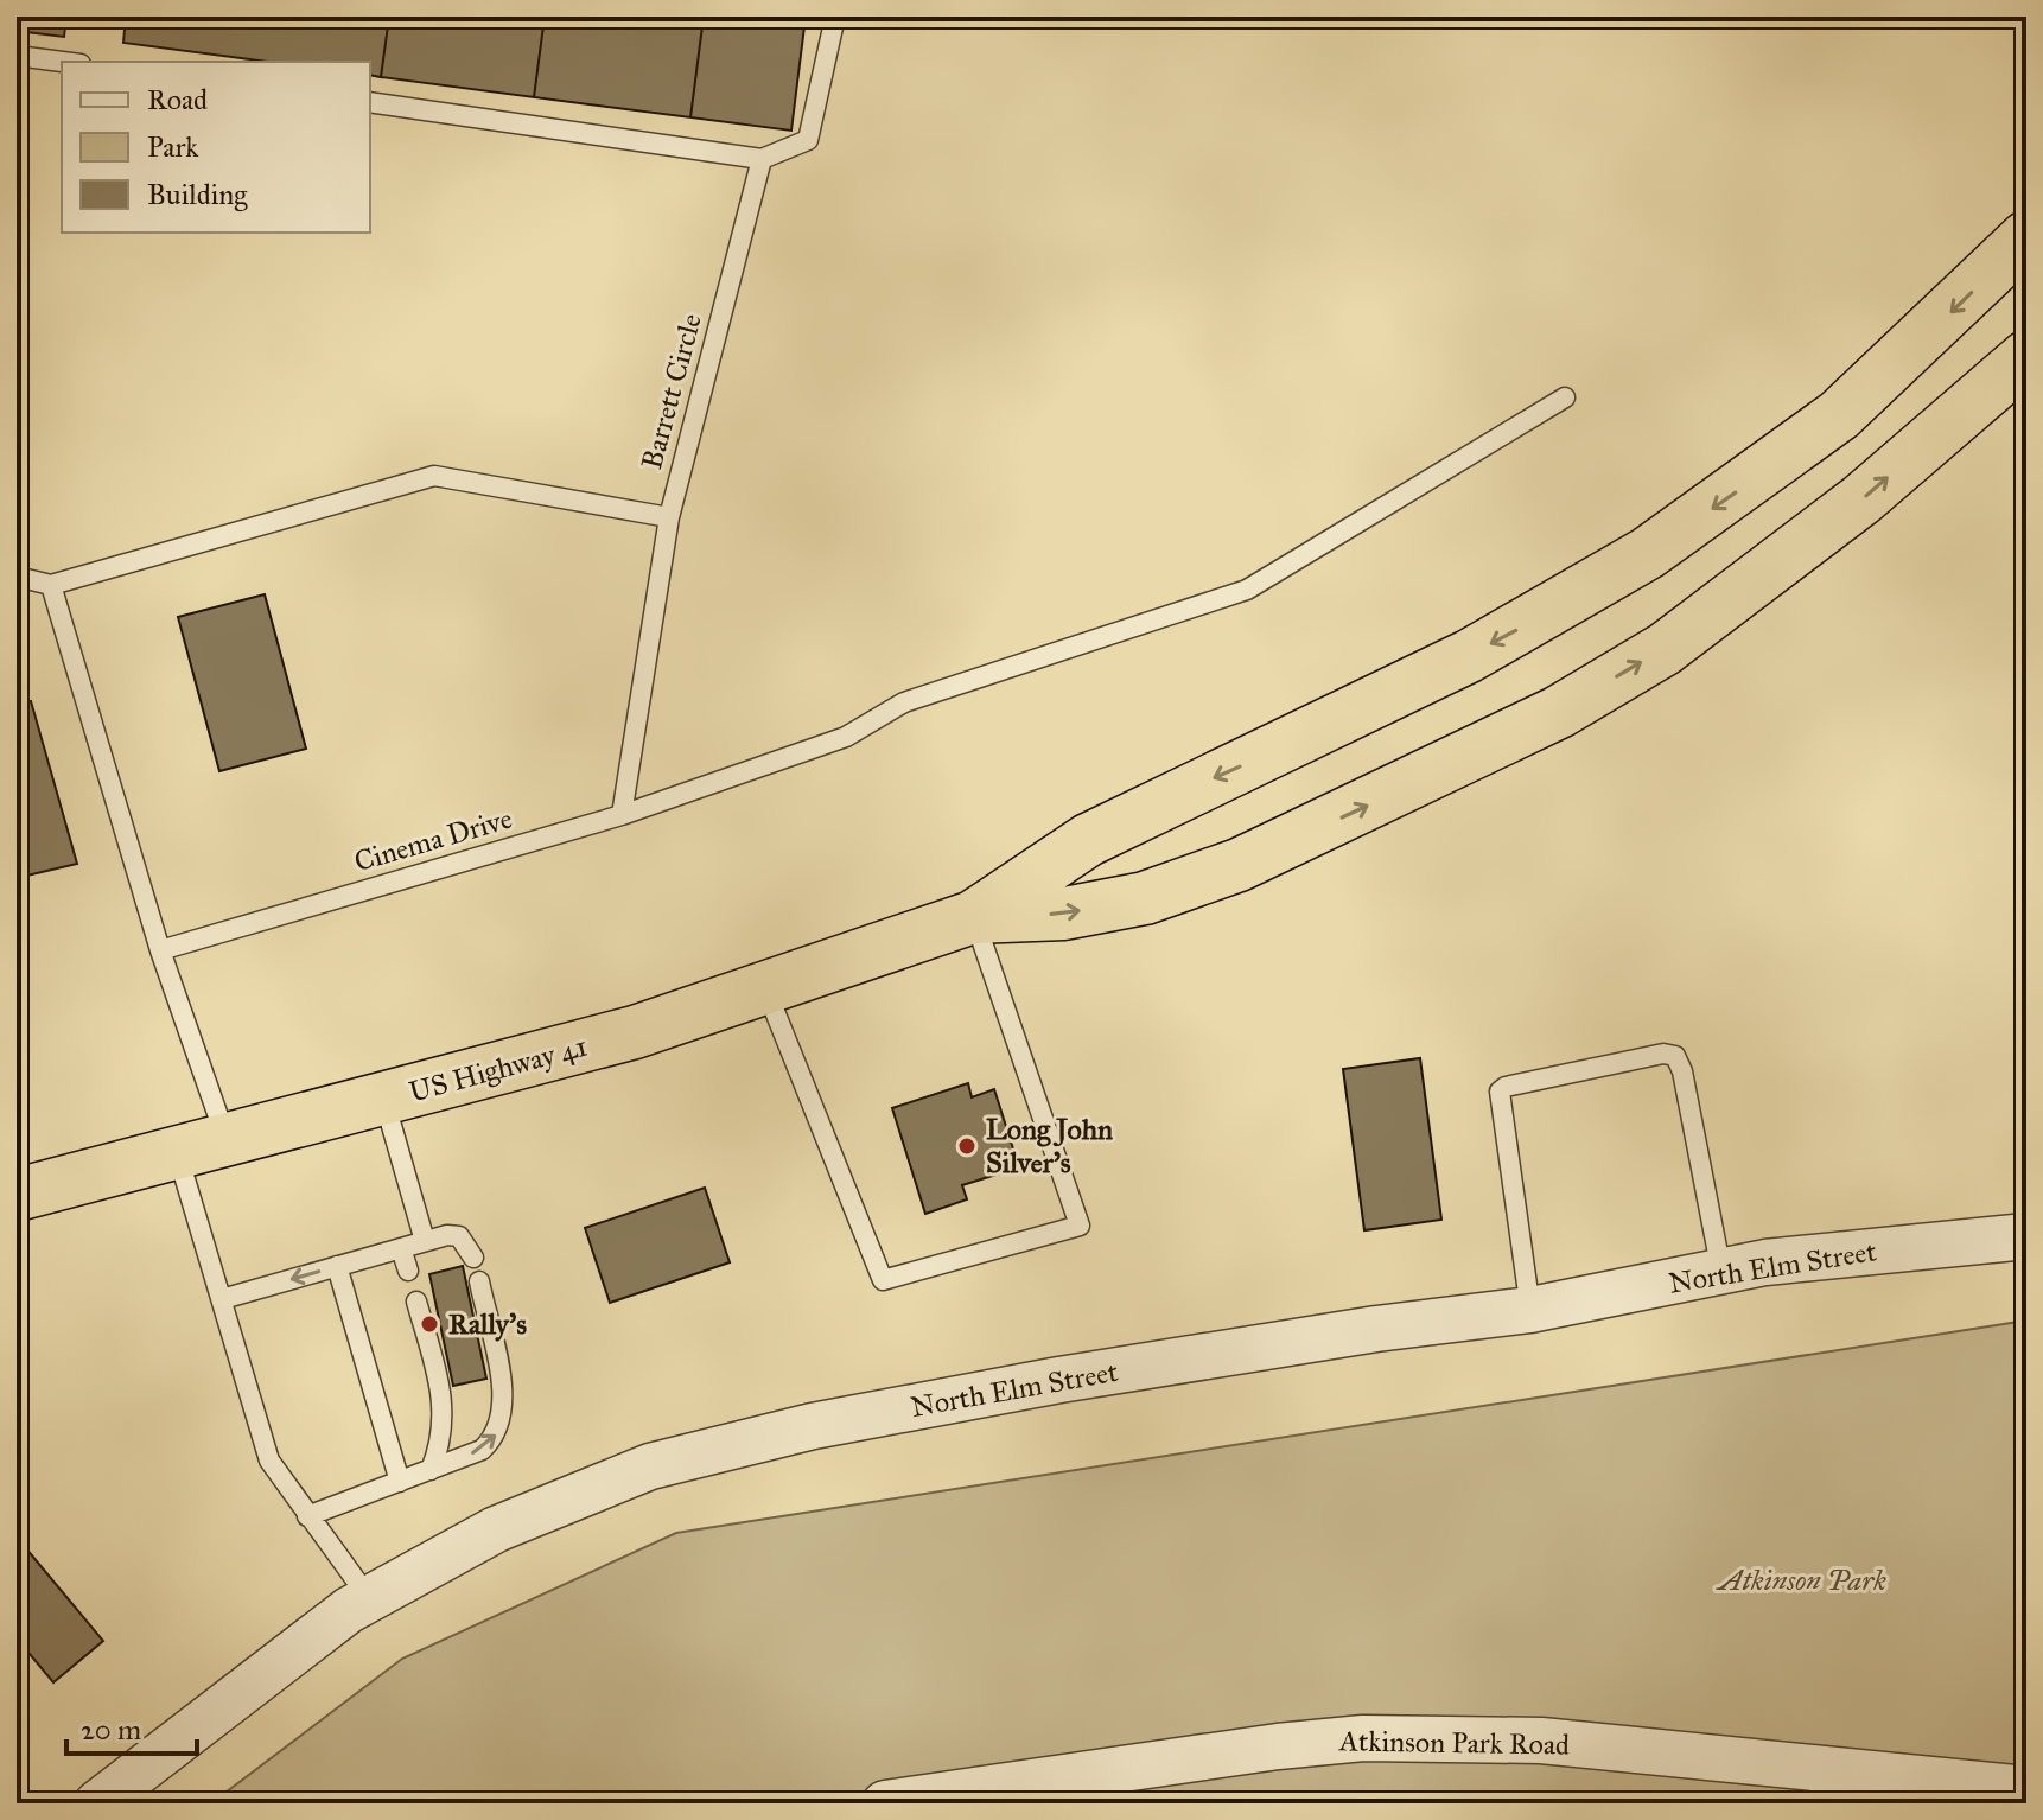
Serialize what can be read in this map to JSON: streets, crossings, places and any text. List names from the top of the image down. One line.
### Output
{"streets":{"highway":["US Highway 41"],"street":["North Elm Street","Atkinson Park Road"],"lane":["Barrett Circle","Cinema Drive"]},"crossings":[["Barrett Circle","Cinema Drive"]],"parks":["Atkinson Park"],"places":["Long John Silver's","Rally's"],"legend":["Road","Park","Building"],"scale_bar":"20 m"}
